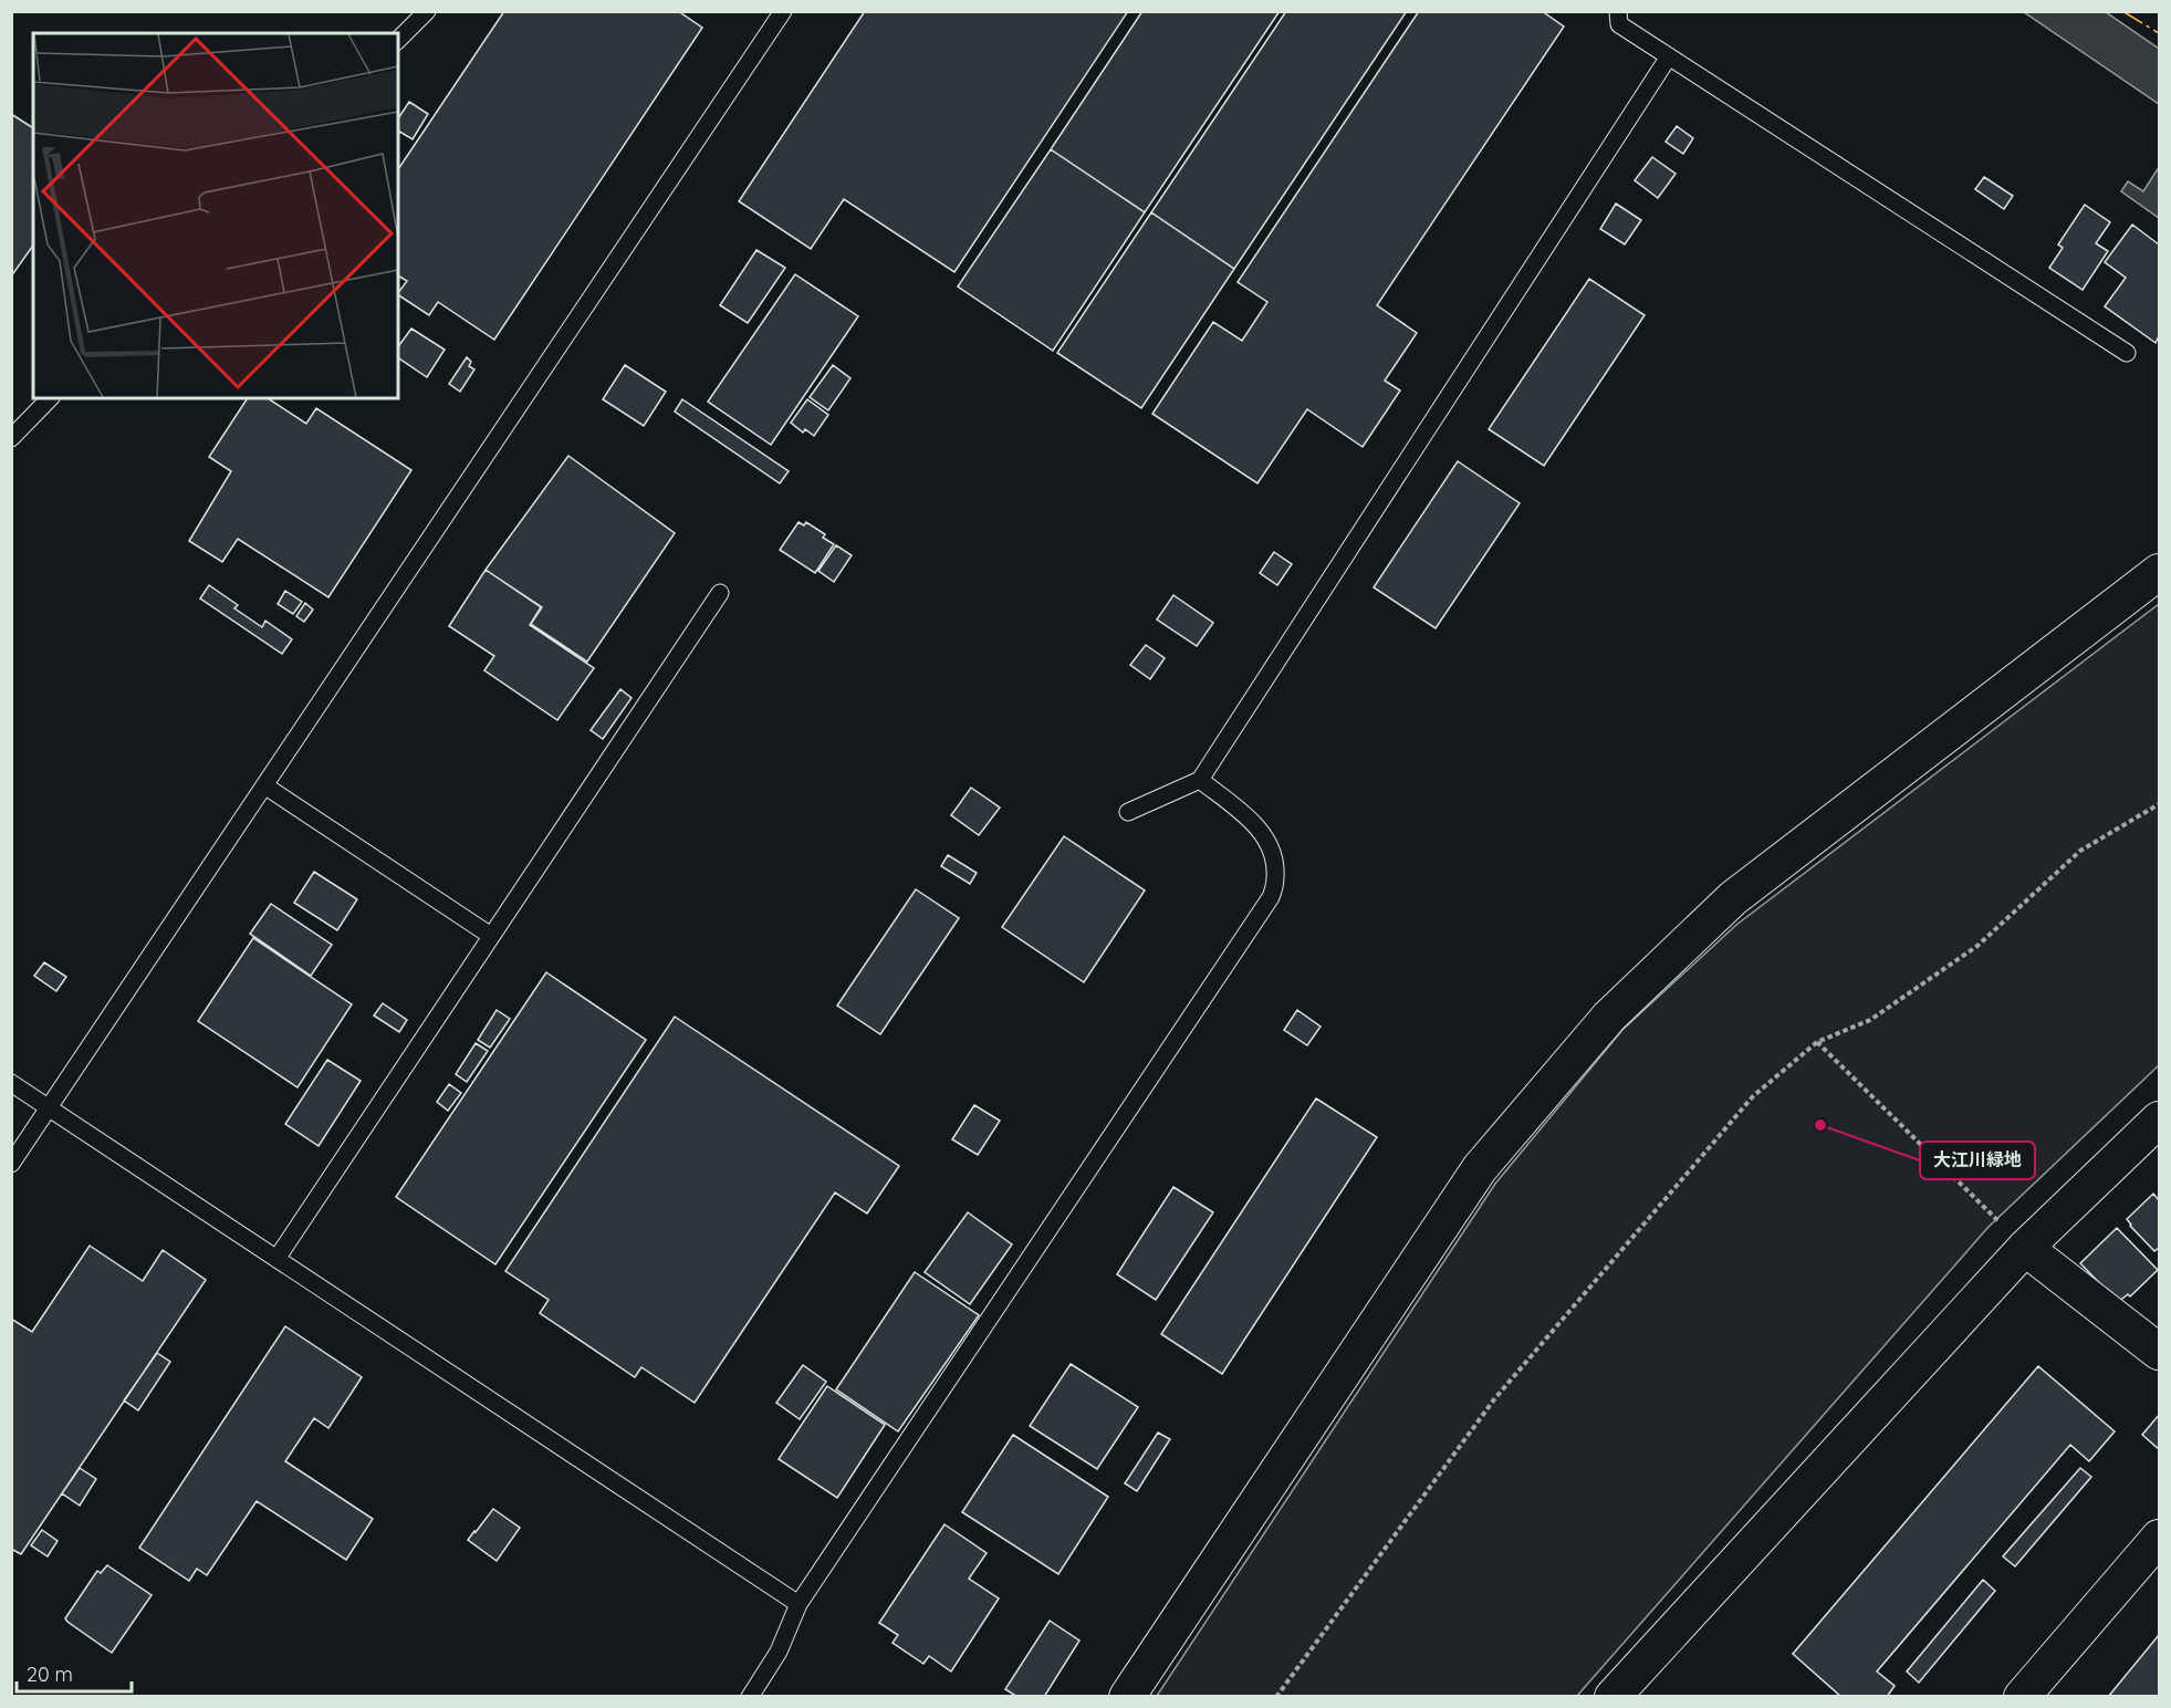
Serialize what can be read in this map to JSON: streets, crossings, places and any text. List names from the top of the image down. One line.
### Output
{"places":["大江川緑地"],"scale_bar":"20 m"}
